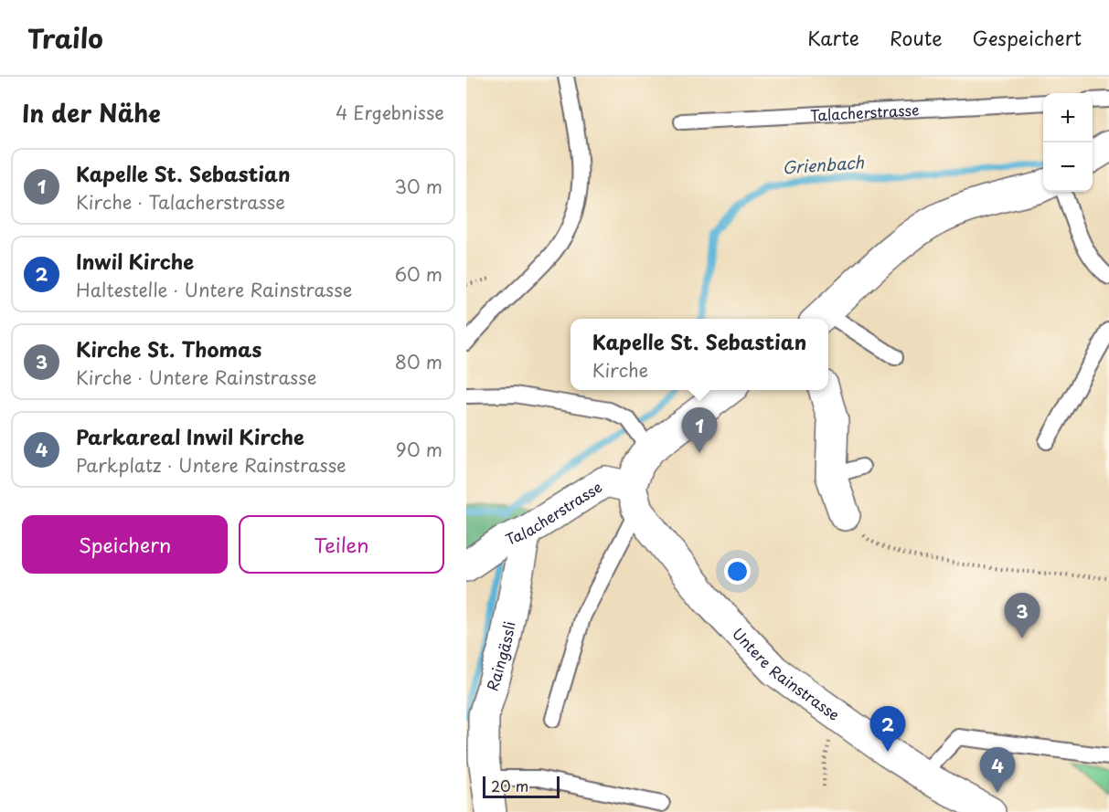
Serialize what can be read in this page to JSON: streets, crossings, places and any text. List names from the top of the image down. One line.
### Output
{"streets":{"street":["Talacherstrasse","Raingässli","Untere Rainstrasse"]},"crossings":[["Talacherstrasse","Raingässli"],["Talacherstrasse","Untere Rainstrasse"]],"water":["Grienbach"],"scale_bar":"20 m","page":{"header":"Trailo","nav":["Karte","Route","Gespeichert"],"heading":["In der Nähe","4 Ergebnisse"],"map_buttons":["+","−"],"list":[{"mark":"1","name":"Kapelle St. Sebastian","note":"Kirche · Talacherstrasse","value":"30 m"},{"mark":"2","name":"Inwil Kirche","note":"Haltestelle · Untere Rainstrasse","value":"60 m"},{"mark":"3","name":"Kirche St. Thomas","note":"Kirche · Untere Rainstrasse","value":"80 m"},{"mark":"4","name":"Parkareal Inwil Kirche","note":"Parkplatz · Untere Rainstrasse","value":"90 m"}],"popup":["Kapelle St. Sebastian","Kirche"],"pins":["1","3","2","4"],"buttons":["Speichern","Teilen"],"scale":"20 m"}}
